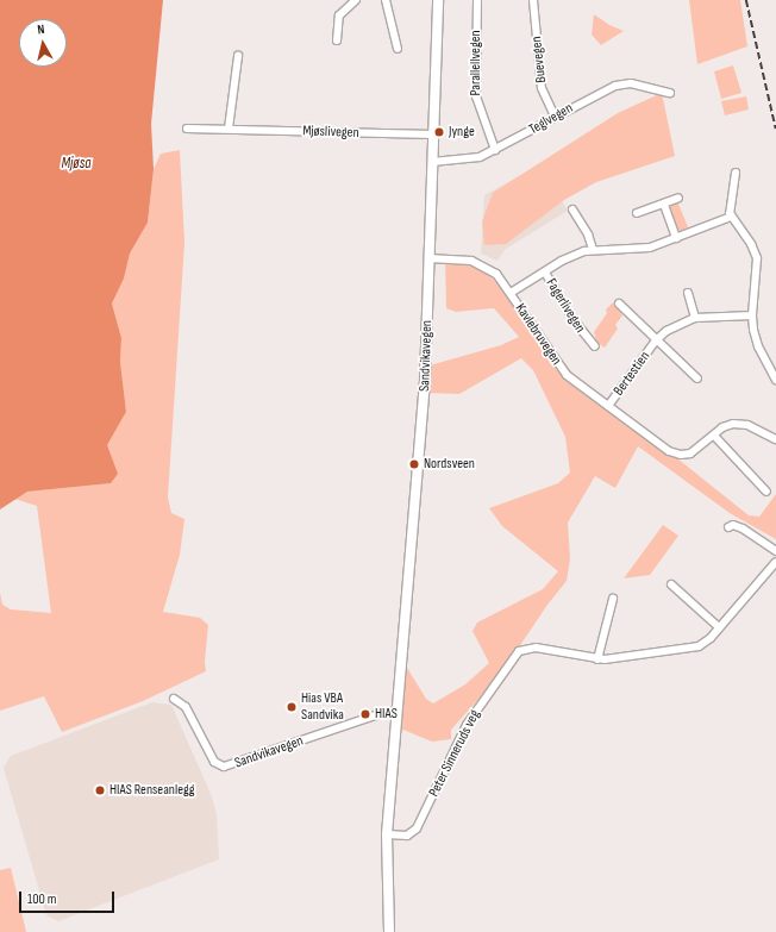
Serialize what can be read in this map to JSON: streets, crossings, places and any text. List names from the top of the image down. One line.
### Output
{"streets":{"main road":["Sandvikavegen"],"street":["Buevegen","Parallellvegen","Teglvegen","Mjøslivegen","Fagerlivegen","Kavlebruvegen","Bertestien","Peter Sinneruds veg"]},"crossings":[["Buevegen","Teglvegen"],["Parallellvegen","Teglvegen"],["Teglvegen","Sandvikavegen"],["Mjøslivegen","Sandvikavegen"],["Fagerlivegen","Kavlebruvegen"],["Kavlebruvegen","Sandvikavegen"],["Kavlebruvegen","Bertestien"],["Sandvikavegen","Peter Sinneruds veg"]],"water":["Mjøsa"],"places":["Jynge","Nordsveen","Hias VBA Sandvika","HIAS","HIAS Renseanlegg"],"scale_bar":"100 m","north":"top"}
